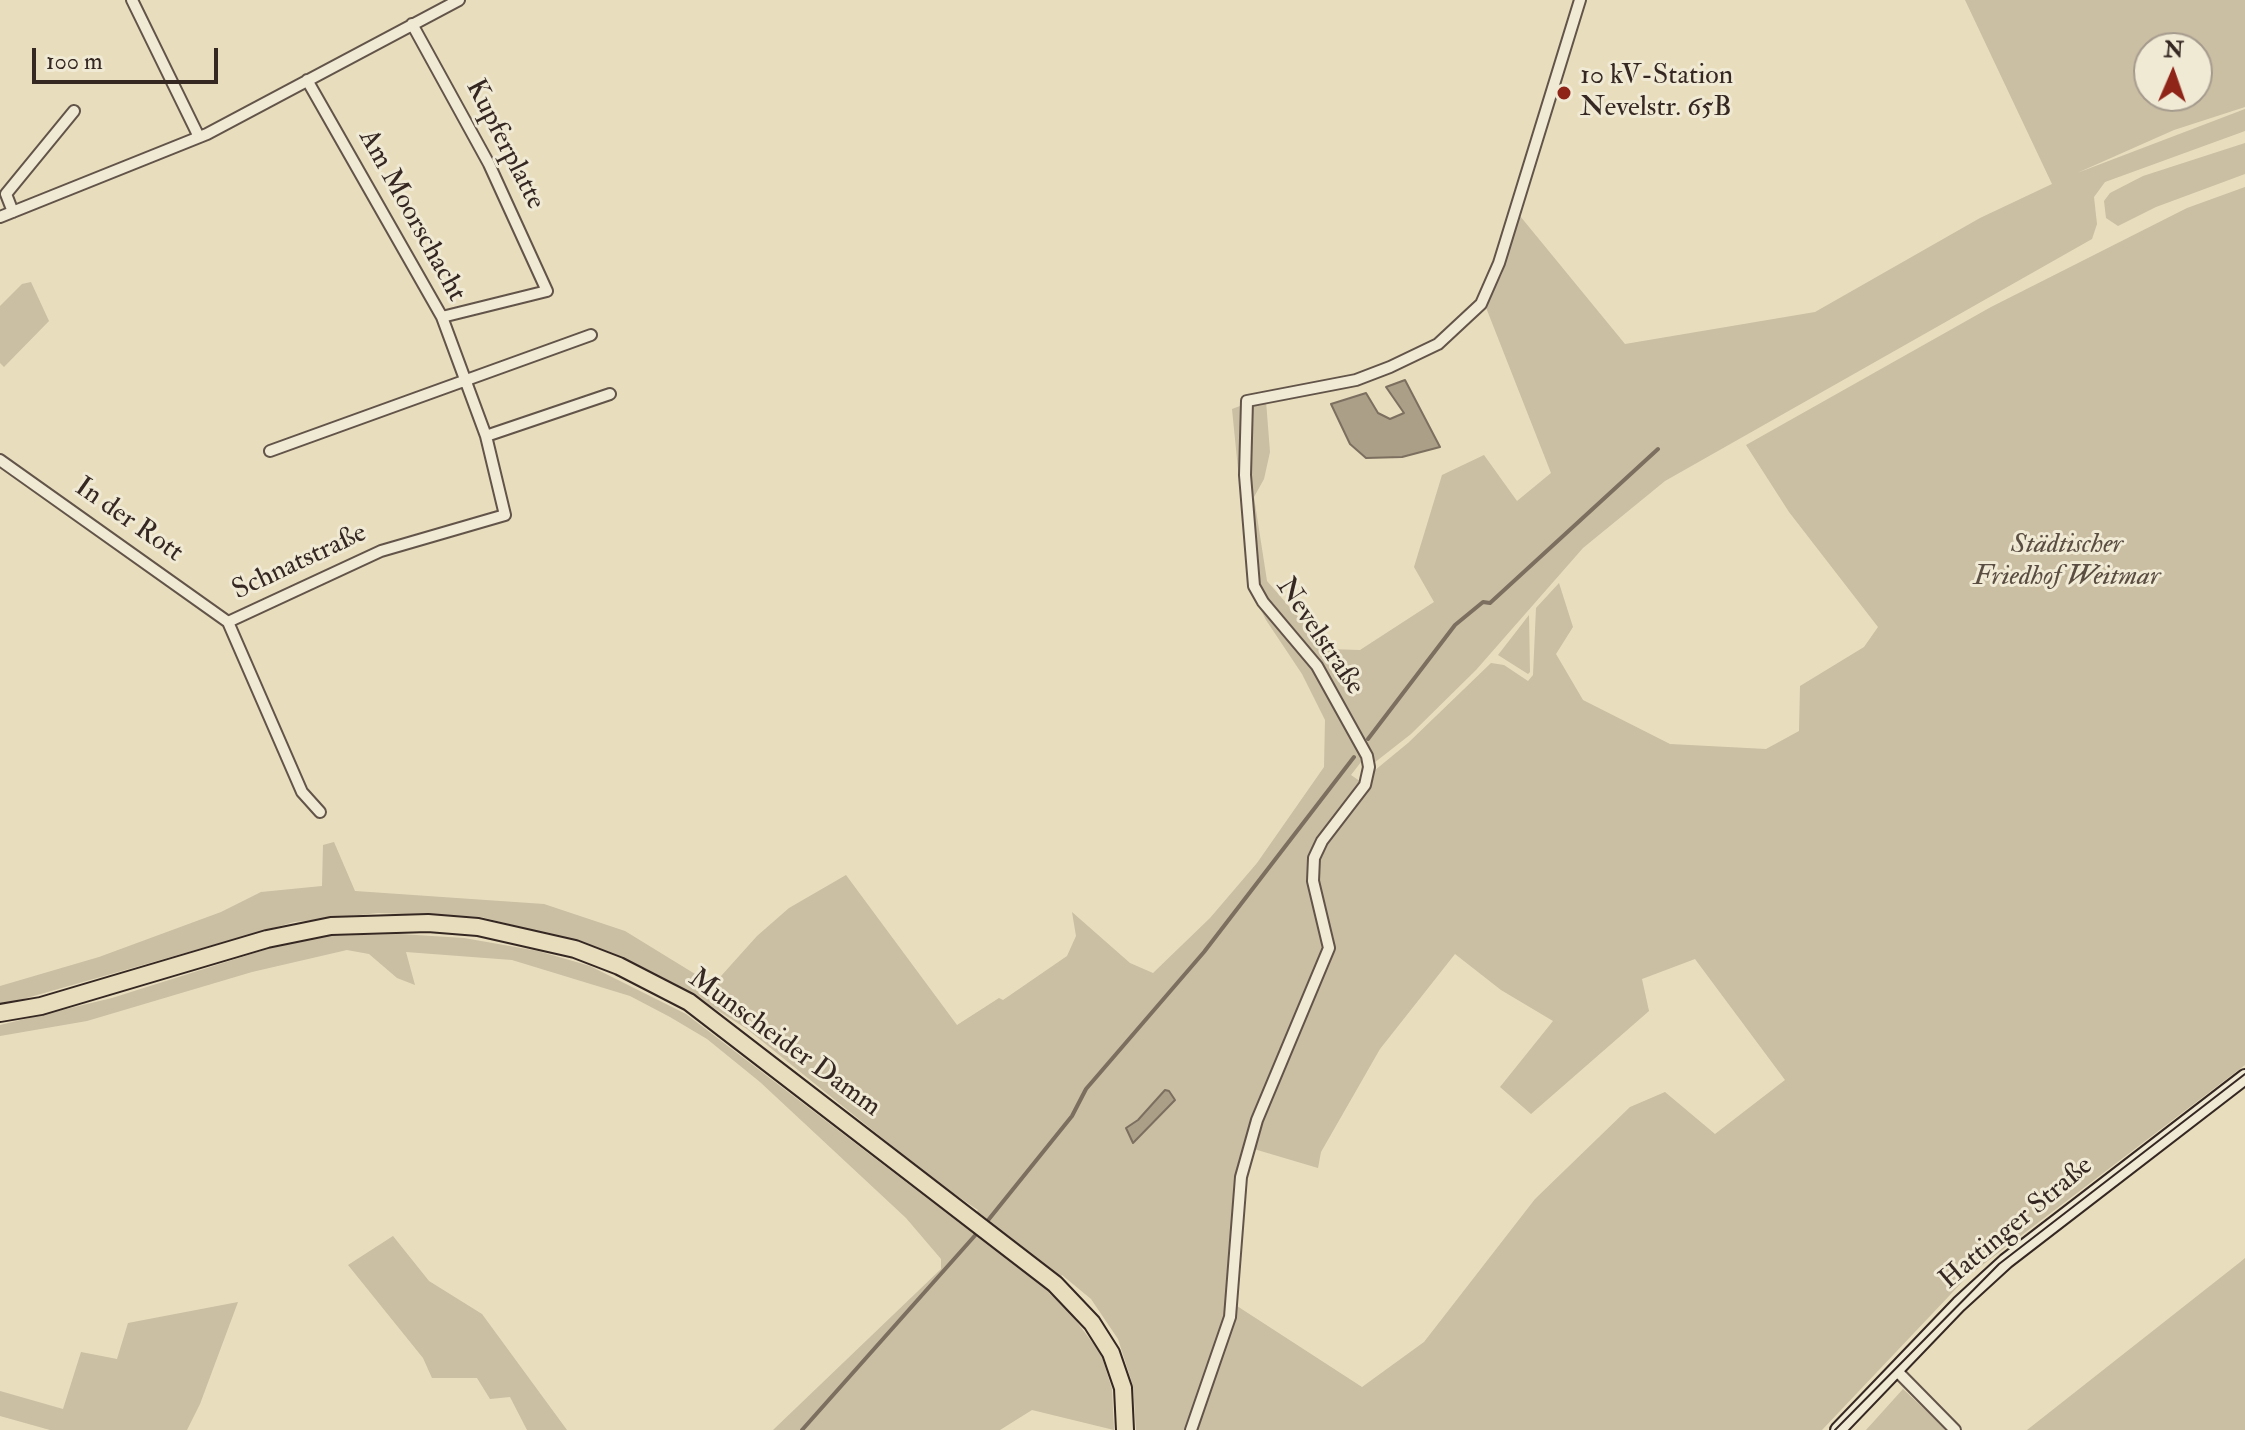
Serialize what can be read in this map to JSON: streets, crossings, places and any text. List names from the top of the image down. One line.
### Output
{"streets":{"main road":["Munscheider Damm","Hattinger Straße"],"street":["Kupferplatte","Am Moorschacht","In der Rott","Schnatstraße","Nevelstraße"]},"crossings":[["Kupferplatte","Am Moorschacht"],["Am Moorschacht","Schnatstraße"],["In der Rott","Schnatstraße"]],"parks":["Städtischer Friedhof Weitmar"],"places":["10 kV-Station Nevelstr. 65B"],"scale_bar":"100 m","north":"top"}
